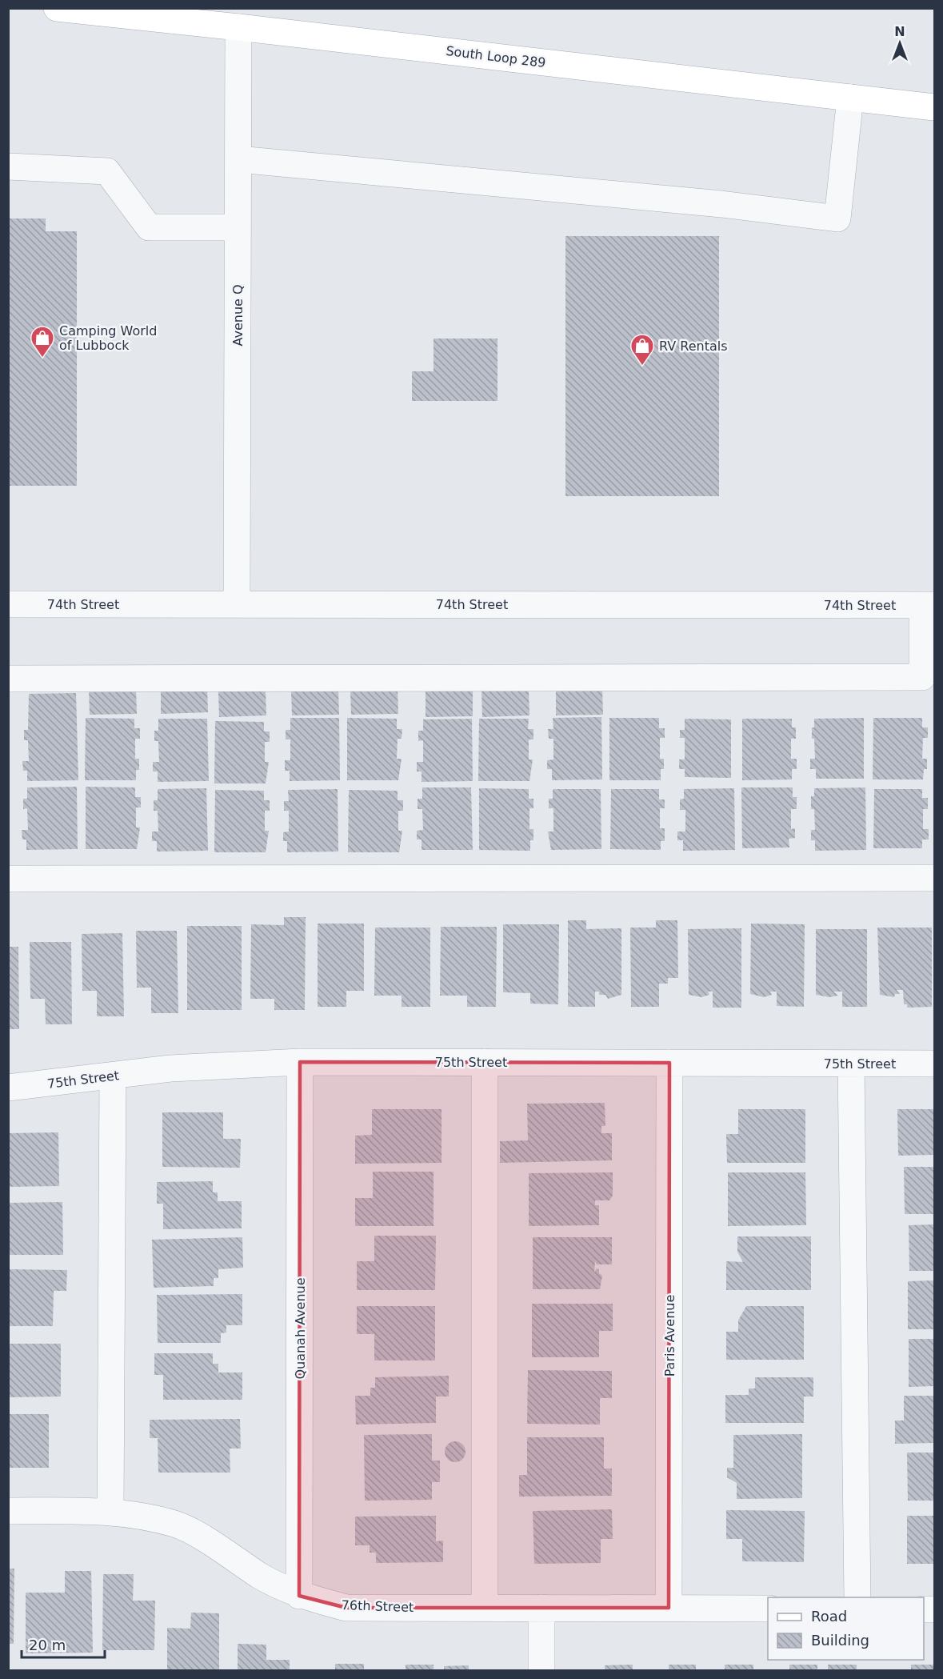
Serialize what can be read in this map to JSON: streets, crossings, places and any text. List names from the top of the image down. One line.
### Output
{"streets":{"main road":["South Loop 289"],"street":["Avenue Q","74th Street","75th Street","Quanah Avenue","Paris Avenue","76th Street"]},"crossings":[["South Loop 289","Avenue Q"],["Avenue Q","74th Street"],["75th Street","Quanah Avenue"],["75th Street","Paris Avenue"],["Quanah Avenue","76th Street"],["Paris Avenue","76th Street"]],"places":{"shop":["Camping World of Lubbock","RV Rentals"]},"legend":["Road","Building"],"scale_bar":"20 m","north":"top"}
